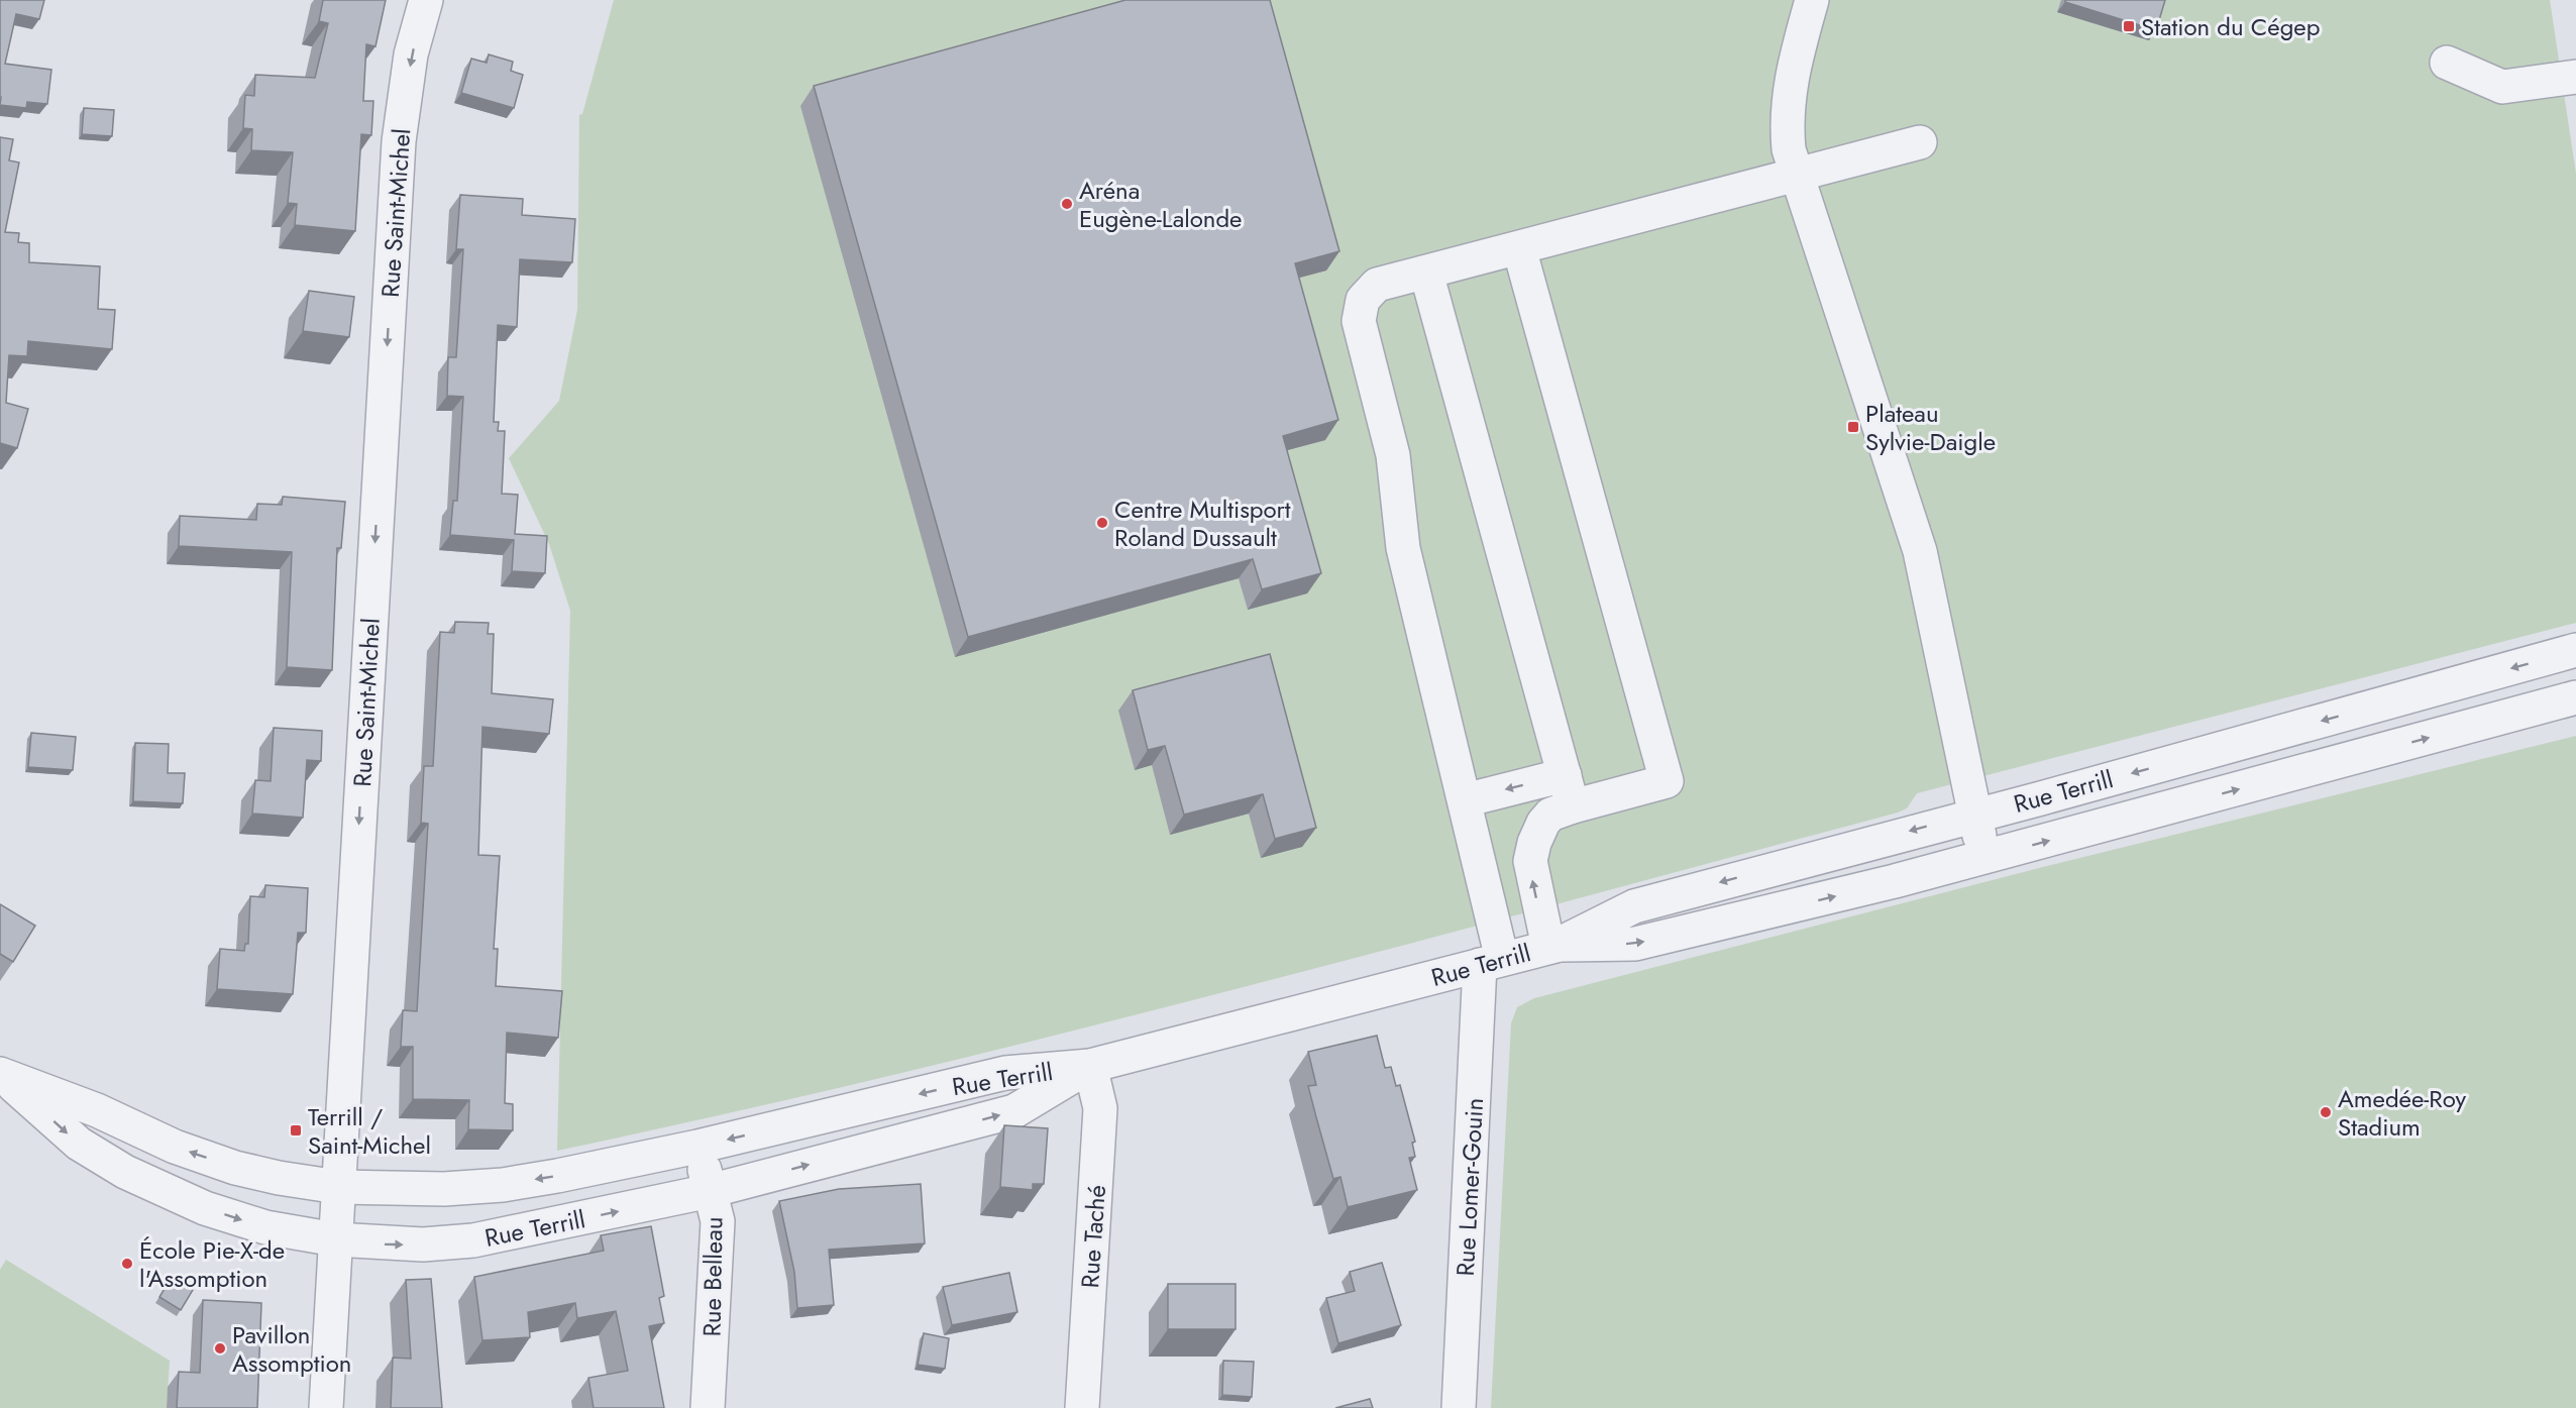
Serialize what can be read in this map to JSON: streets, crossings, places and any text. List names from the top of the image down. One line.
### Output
{"streets":{"street":["Rue Saint-Michel","Rue Terrill","Rue Lomer-Gouin","Rue Taché","Rue Belleau"]},"crossings":[["Rue Saint-Michel","Rue Terrill"],["Rue Terrill","Rue Lomer-Gouin"],["Rue Terrill","Rue Taché"],["Rue Terrill","Rue Belleau"]],"one_way":["Rue Saint-Michel"],"places":{"transit":["Station du Cégep","Plateau Sylvie-Daigle","Terrill / Saint-Michel"],"other":["Aréna Eugène-Lalonde","Centre Multisport Roland Dussault","Amedée-Roy Stadium","École Pie-X-de l'Assomption","Pavillon Assomption"]}}
